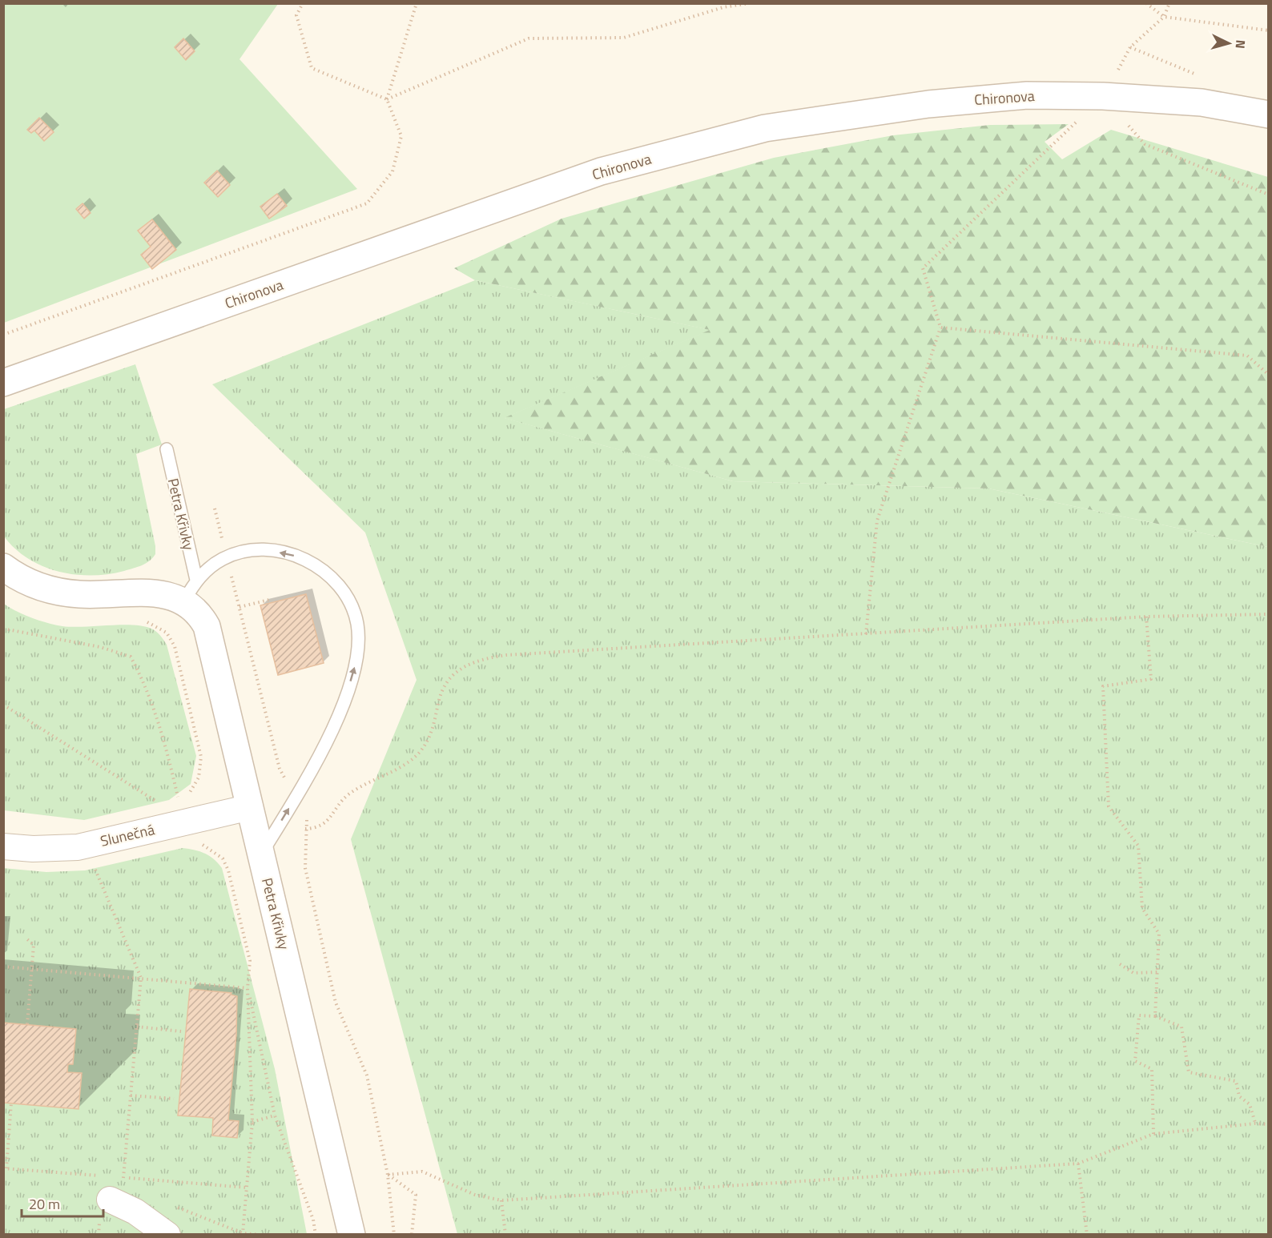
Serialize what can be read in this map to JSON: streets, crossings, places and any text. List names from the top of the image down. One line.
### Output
{"streets":{"street":["Chironova","Petra Křivky","Slunečná"]},"crossings":[["Petra Křivky","Slunečná"]],"scale_bar":"20 m","north":"right"}
